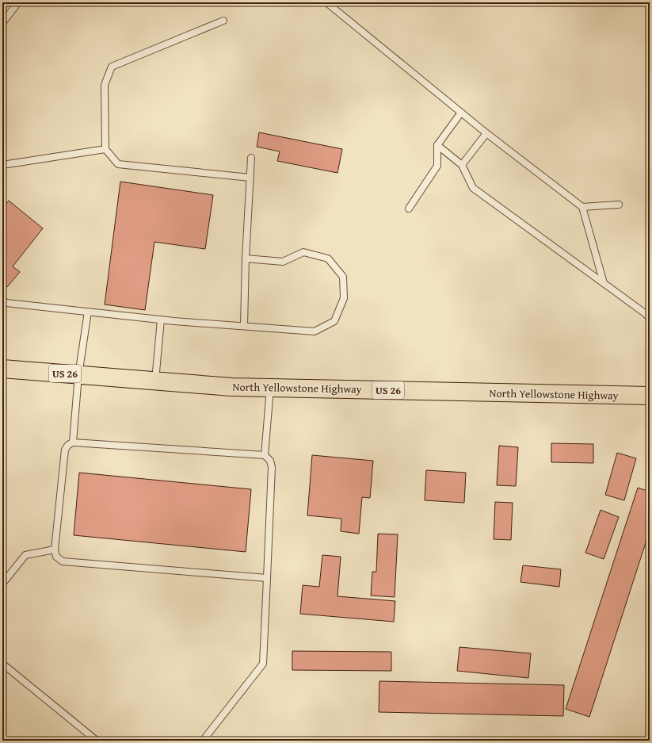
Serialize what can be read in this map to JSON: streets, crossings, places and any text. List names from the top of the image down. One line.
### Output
{"streets":{"highway":["US 26","North Yellowstone Highway"]}}
